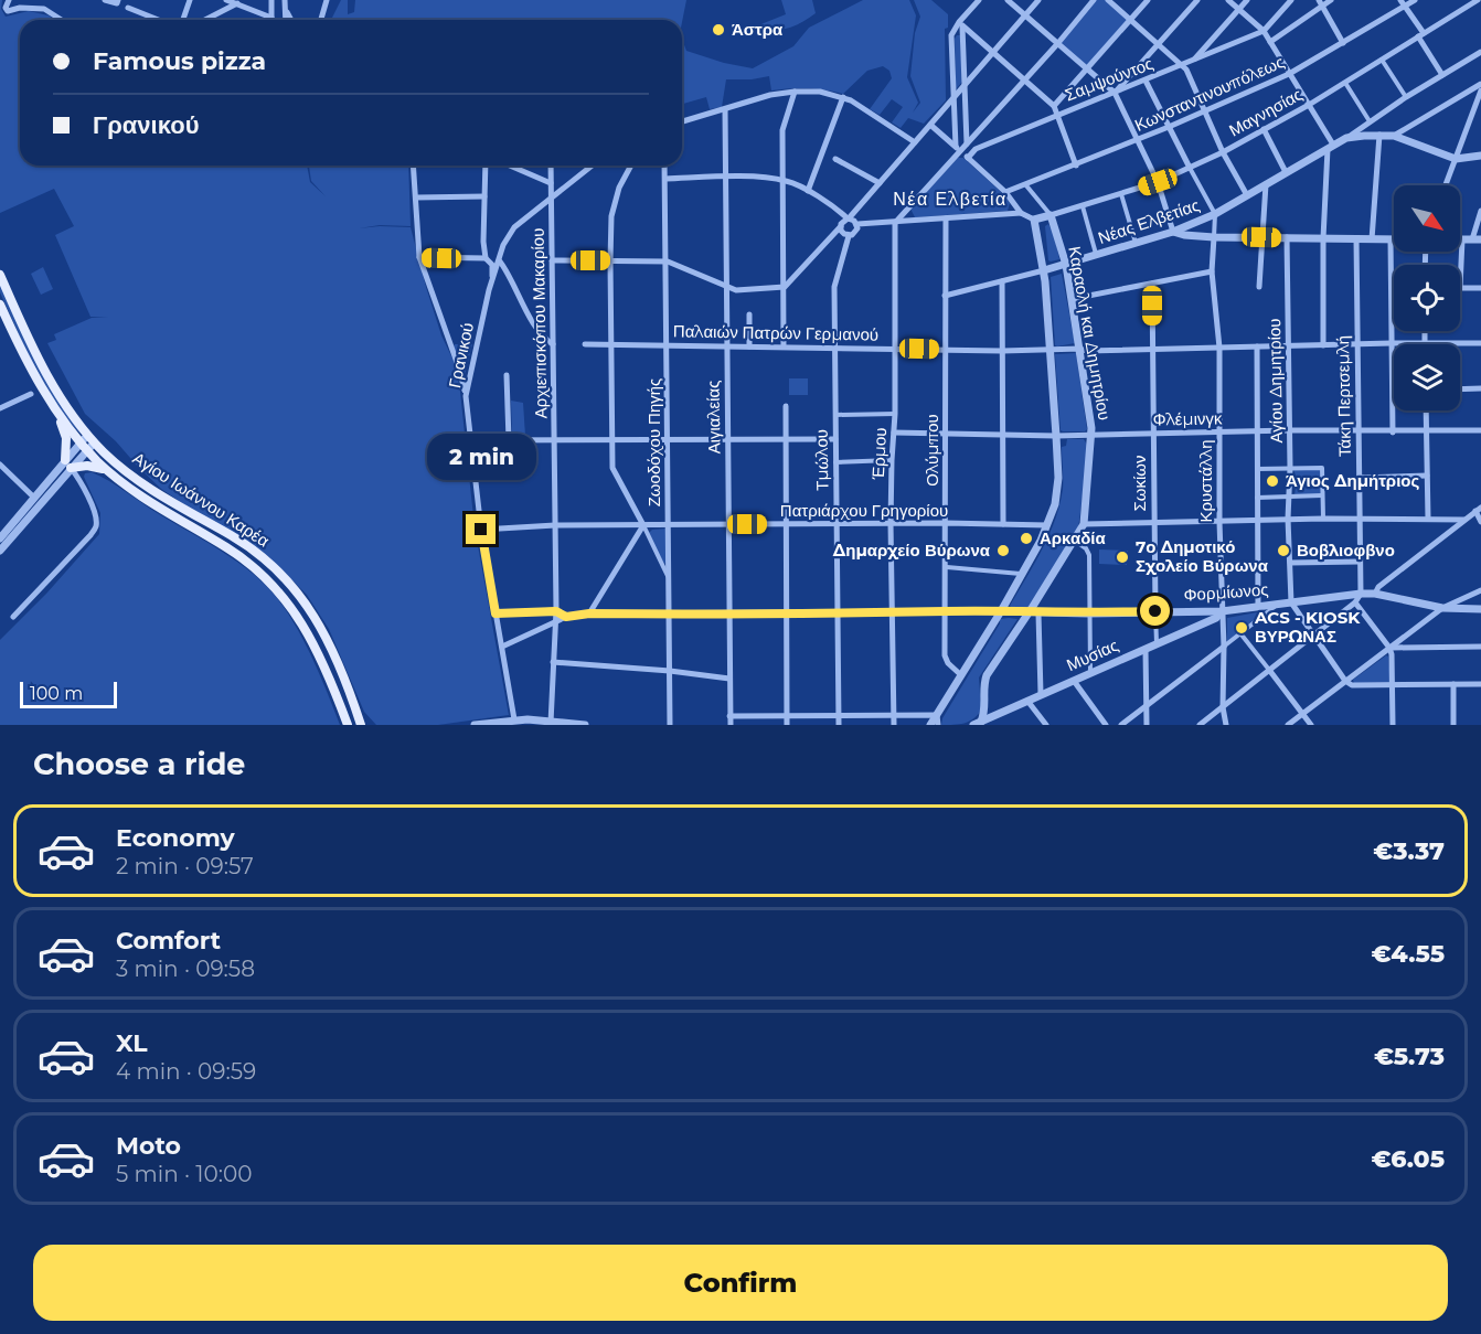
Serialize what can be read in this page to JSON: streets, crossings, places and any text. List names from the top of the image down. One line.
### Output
{"streets":{"main road":["Αγίου Ιωάννου Καρέα"],"street":["Σαμψούντος","Κωνσταντινουπόλεως","Μαγνησίας","Νέας Ελβετίας","Αρχιεπισκόπου Μακαρίου","Παλαιών Πατρών Γερμανού","Καραολή και Δημητρίου","Γρανικού","Αγίου Δημητρίου","Τάκη Περτσεμλή","Αιγιαλείας","Φλέμινγκ","Ζωοδόχου Πηγής","Ολύμπου","Έρμου","Τμώλου","Κρυστάλλη","Σωκίων","Πατριάρχου Γρηγορίου","Φορμίωνος","Μυσίας"]},"crossings":[["Μαγνησίας","Καραολή και Δημητρίου"],["Νέας Ελβετίας","Καραολή και Δημητρίου"],["Νέας Ελβετίας","Ολύμπου"],["Αρχιεπισκόπου Μακαρίου","Γρανικού"],["Αρχιεπισκόπου Μακαρίου","Πατριάρχου Γρηγορίου"],["Αρχιεπισκόπου Μακαρίου","Φορμίωνος"],["Παλαιών Πατρών Γερμανού","Καραολή και Δημητρίου"],["Παλαιών Πατρών Γερμανού","Αγίου Δημητρίου"],["Παλαιών Πατρών Γερμανού","Τάκη Περτσεμλή"],["Παλαιών Πατρών Γερμανού","Αιγιαλείας"],["Παλαιών Πατρών Γερμανού","Ζωοδόχου Πηγής"],["Παλαιών Πατρών Γερμανού","Ολύμπου"],["Παλαιών Πατρών Γερμανού","Έρμου"],["Παλαιών Πατρών Γερμανού","Τμώλου"],["Παλαιών Πατρών Γερμανού","Κρυστάλλη"],["Παλαιών Πατρών Γερμανού","Σωκίων"],["Καραολή και Δημητρίου","Φλέμινγκ"],["Καραολή και Δημητρίου","Ολύμπου"],["Καραολή και Δημητρίου","Πατριάρχου Γρηγορίου"],["Καραολή και Δημητρίου","Φορμίωνος"],["Καραολή και Δημητρίου","Μυσίας"],["Γρανικού","Πατριάρχου Γρηγορίου"],["Γρανικού","Φορμίωνος"],["Αγίου Δημητρίου","Φλέμινγκ"],["Αγίου Δημητρίου","Φορμίωνος"],["Τάκη Περτσεμλή","Φλέμινγκ"],["Τάκη Περτσεμλή","Φορμίωνος"],["Αιγιαλείας","Πατριάρχου Γρηγορίου"],["Αιγιαλείας","Φορμίωνος"],["Φλέμινγκ","Ολύμπου"],["Φλέμινγκ","Έρμου"],["Φλέμινγκ","Κρυστάλλη"],["Φλέμινγκ","Σωκίων"],["Ζωοδόχου Πηγής","Πατριάρχου Γρηγορίου"],["Ζωοδόχου Πηγής","Φορμίωνος"],["Ολύμπου","Πατριάρχου Γρηγορίου"],["Ολύμπου","Φορμίωνος"],["Έρμου","Πατριάρχου Γρηγορίου"],["Έρμου","Φορμίωνος"],["Τμώλου","Πατριάρχου Γρηγορίου"],["Τμώλου","Φορμίωνος"],["Κρυστάλλη","Φορμίωνος"],["Κρυστάλλη","Μυσίας"],["Σωκίων","Φορμίωνος"],["Σωκίων","Μυσίας"],["Φορμίωνος","Μυσίας"]],"districts":["Νέα Ελβετία"],"places":["Άστρα","Άγιος Δημήτριος","Αρκαδία","Δημαρχείο Βύρωνα","Βοβλιοφβνο","7ο Δημοτικό Σχολείο Βύρωνα","ACS - KIOSK ΒΥΡΩΝΑΣ"],"scale_bar":"100 m","north":"bottom right","page":{"banner":["Famous pizza","Γρανικού"],"bubble":"2 min","scale":"100 m","heading":"Choose a ride","list":[{"name":"Economy","note":"2 min · 09:57","value":"€3.37"},{"name":"Comfort","note":"3 min · 09:58","value":"€4.55"},{"name":"XL","note":"4 min · 09:59","value":"€5.73"},{"name":"Moto","note":"5 min · 10:00","value":"€6.05"}],"buttons":"Confirm"}}
